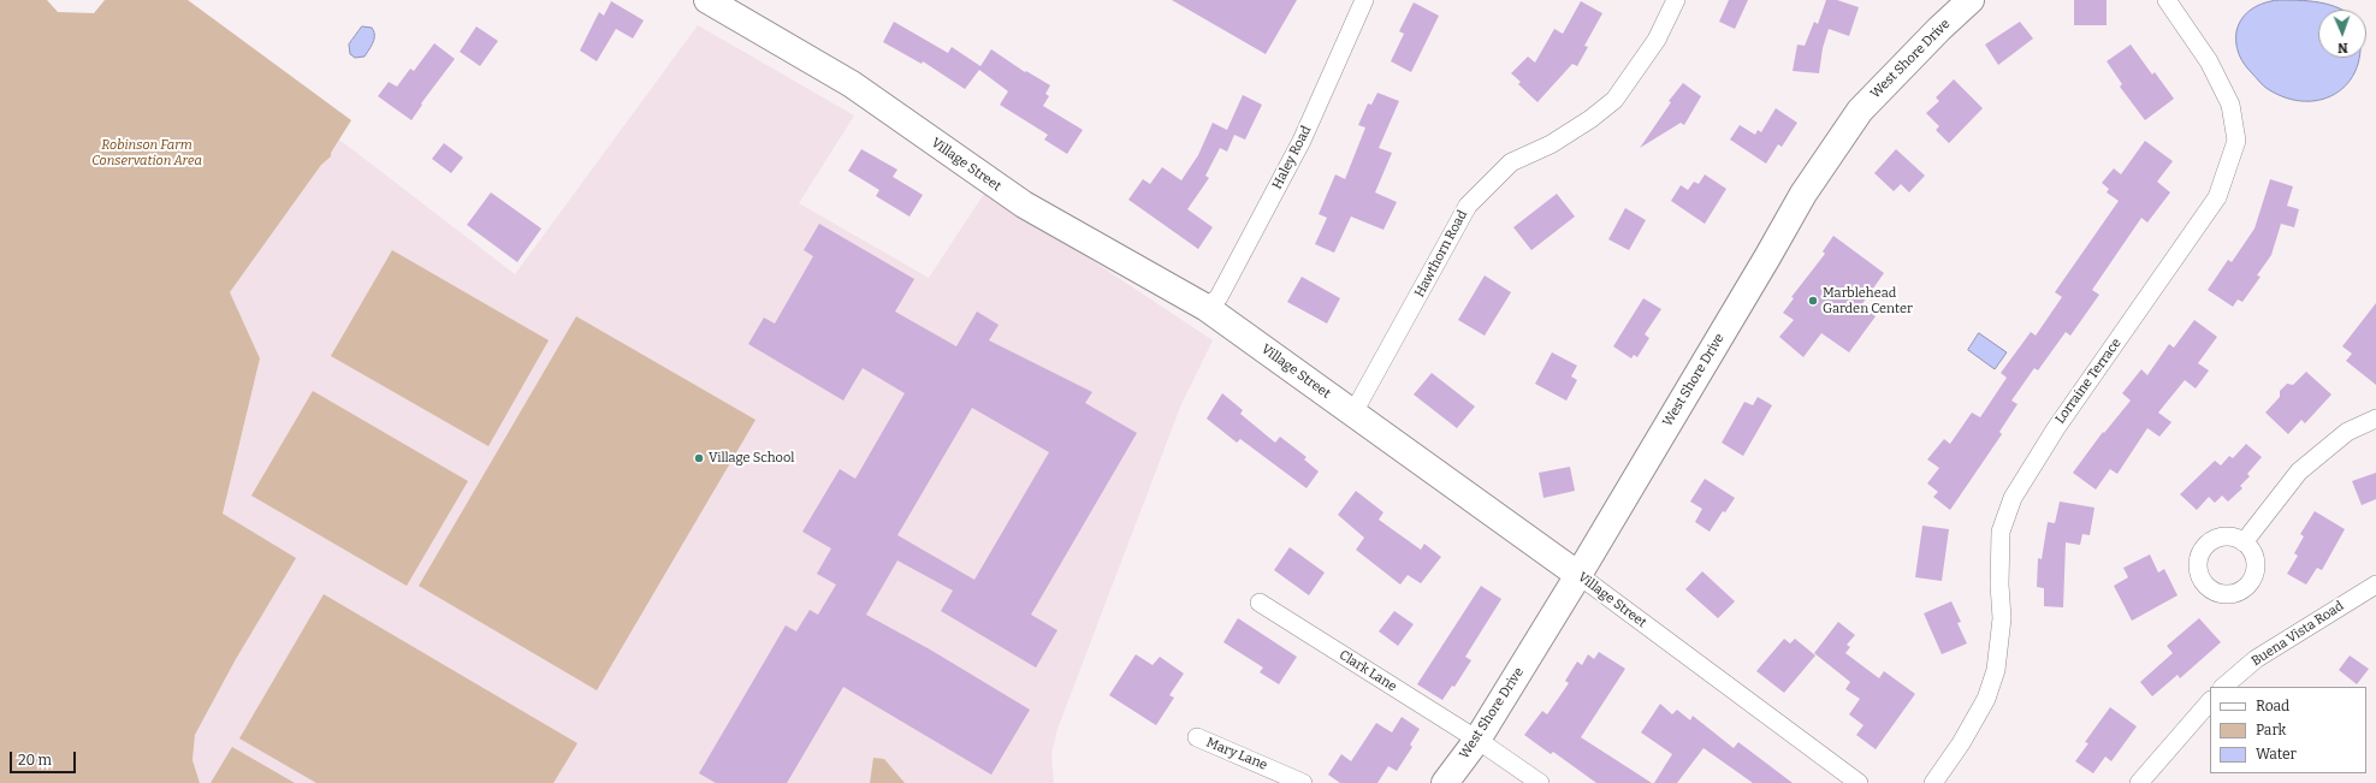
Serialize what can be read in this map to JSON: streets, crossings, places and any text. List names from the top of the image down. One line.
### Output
{"streets":{"main road":["West Shore Drive","Village Street"],"street":["Haley Road","Hawthorn Road","Lorraine Terrace","Buena Vista Road","Clark Lane","Mary Lane"]},"crossings":[["West Shore Drive","Village Street"],["West Shore Drive","Clark Lane"],["Haley Road","Village Street"],["Village Street","Hawthorn Road"]],"parks":["Robinson Farm Conservation Area"],"places":["Marblehead Garden Center","Village School"],"legend":["Road","Park","Water"],"scale_bar":"20 m","north":"bottom"}
